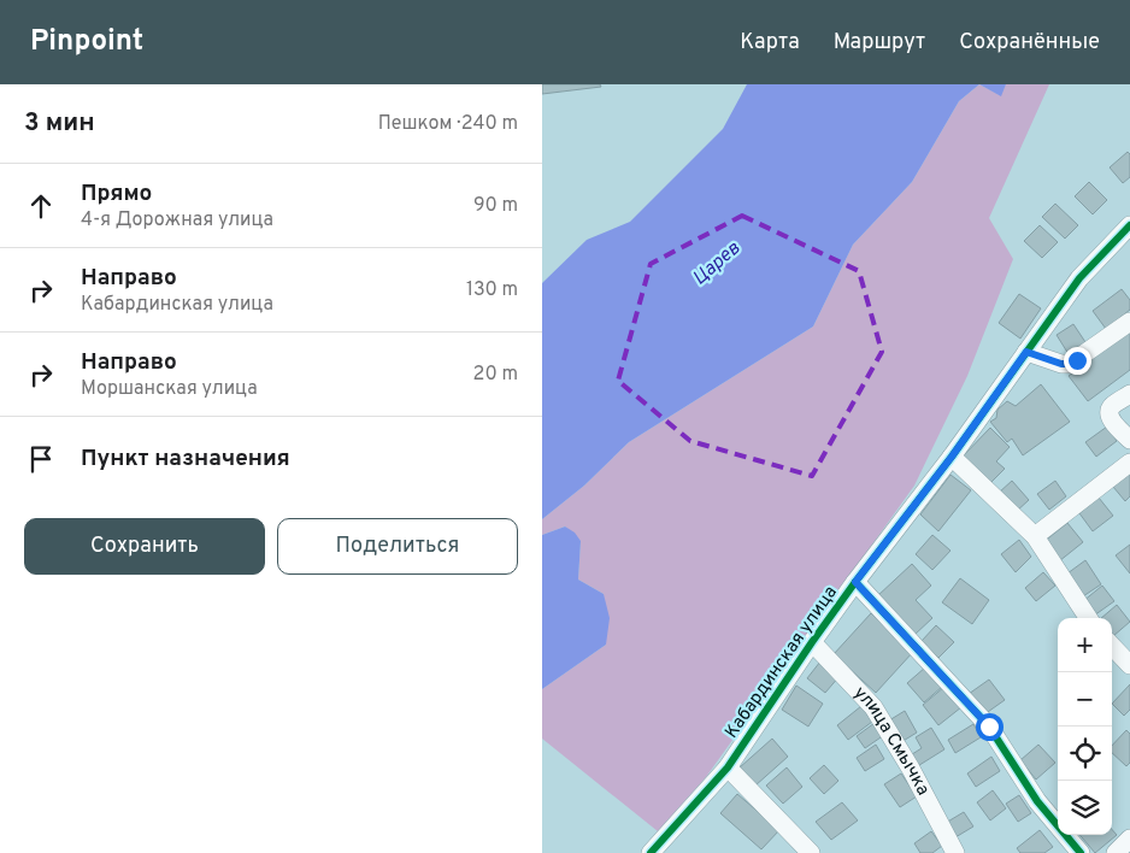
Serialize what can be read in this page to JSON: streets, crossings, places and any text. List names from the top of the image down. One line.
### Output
{"streets":{"street":["Кабардинская улица","улица Смычка"]},"crossings":[["Кабардинская улица","улица Смычка"]],"water":["Царев"],"page":{"header":"Pinpoint","nav":["Карта","Маршрут","Сохранённые"],"heading":["3 мин","Пешком · 240 m"],"list":[["Прямо","4-я Дорожная улица","90 m"],["Направо","Кабардинская улица","130 m"],["Направо","Моршанская улица","20 m"],"Пункт назначения"],"buttons":["Сохранить","Поделиться"],"map_buttons":["+","−"]}}
